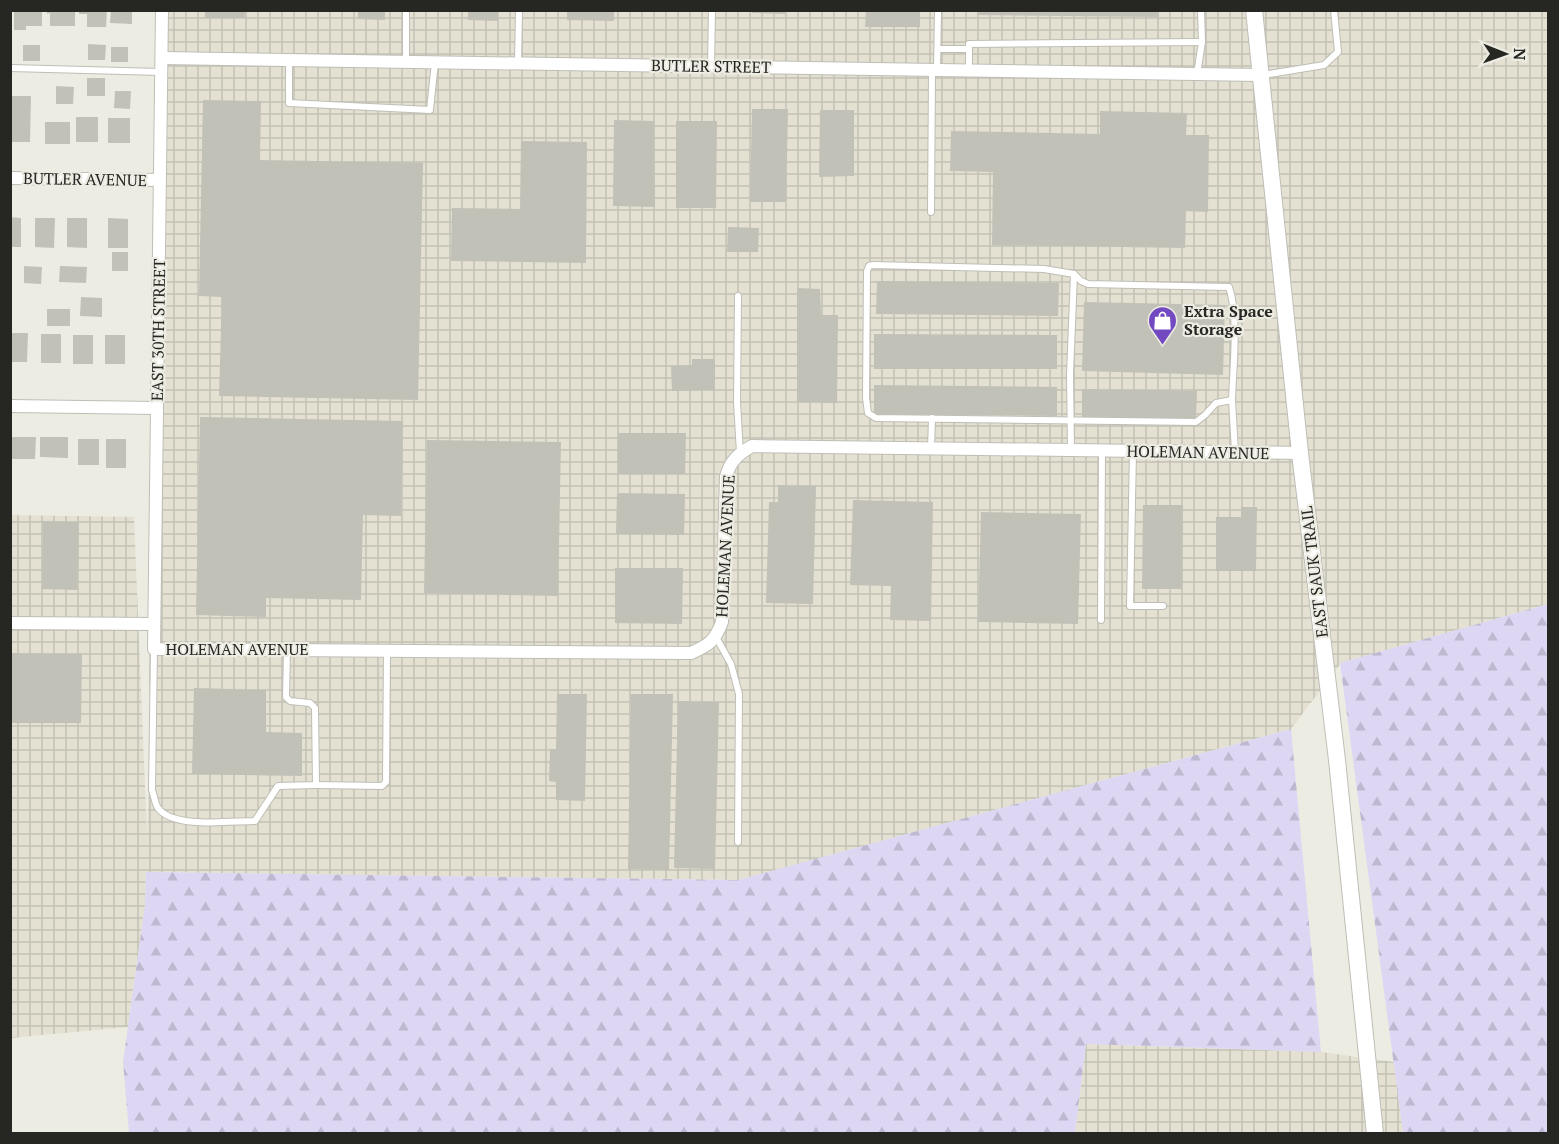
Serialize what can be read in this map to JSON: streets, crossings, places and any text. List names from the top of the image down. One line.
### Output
{"streets":{"main road":["EAST SAUK TRAIL"],"street":["BUTLER STREET","BUTLER AVENUE","EAST 30TH STREET","HOLEMAN AVENUE"]},"crossings":[["BUTLER STREET","EAST 30TH STREET"],["BUTLER STREET","EAST SAUK TRAIL"],["BUTLER AVENUE","EAST 30TH STREET"],["EAST 30TH STREET","HOLEMAN AVENUE"],["HOLEMAN AVENUE","EAST SAUK TRAIL"]],"places":{"shop":["Extra Space Storage"]},"north":"right"}
